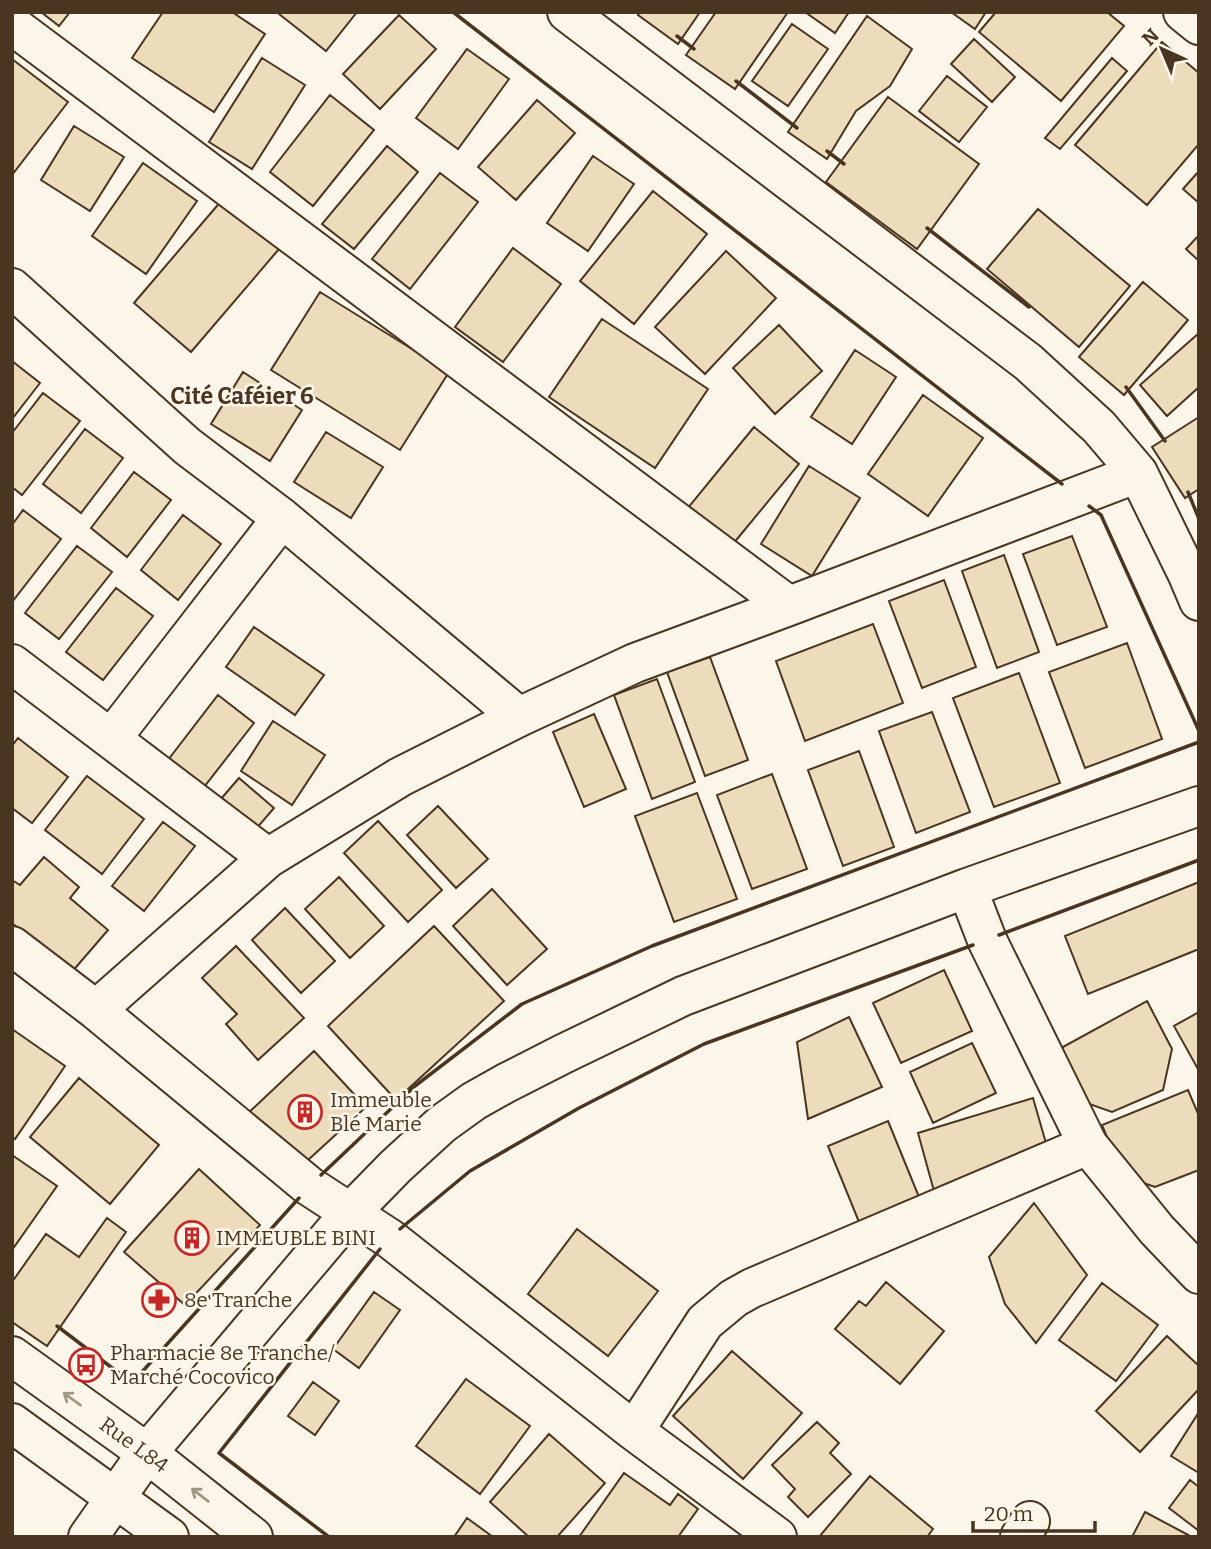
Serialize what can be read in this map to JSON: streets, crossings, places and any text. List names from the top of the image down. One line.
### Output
{"streets":{"street":["Rue L84"]},"districts":["Cité Caféier 6"],"places":{"building":["Immeuble Blé Marie","IMMEUBLE BINI"],"pharmacy":["8e Tranche"],"bus stop":["Pharmacie 8e Tranche/ Marché Cocovico"]},"scale_bar":"20 m","north":"top left"}
